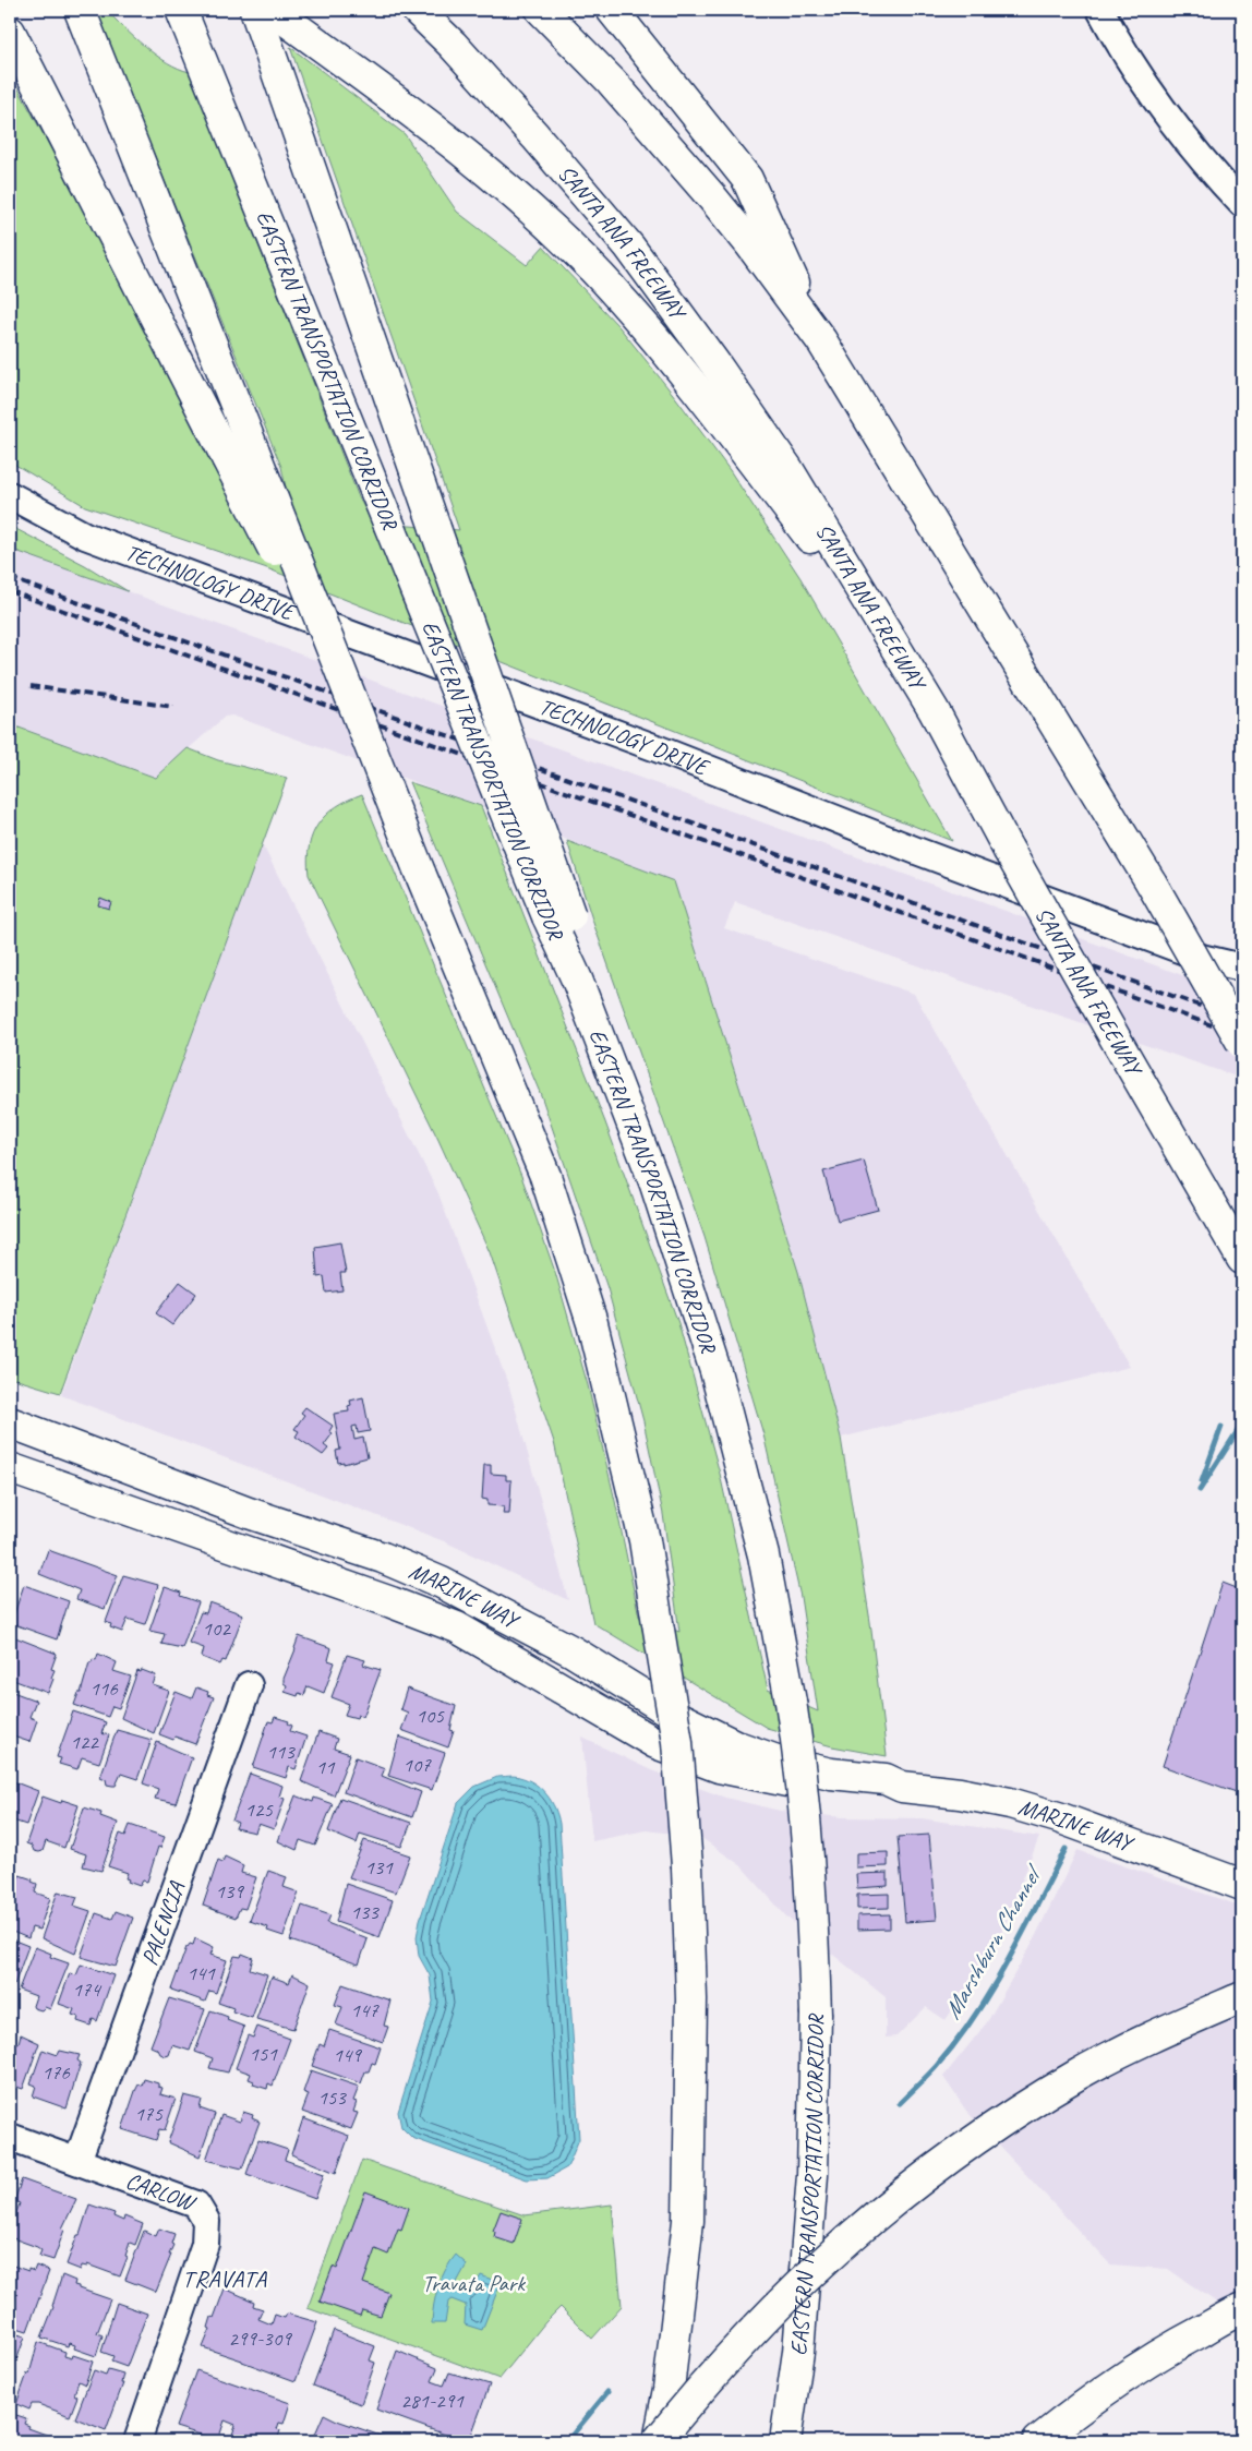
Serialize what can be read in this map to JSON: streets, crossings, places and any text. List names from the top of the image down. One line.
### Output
{"streets":{"main road":["SANTA ANA FREEWAY","EASTERN TRANSPORTATION CORRIDOR","MARINE WAY"],"street":["TECHNOLOGY DRIVE","PALENCIA","CARLOW"]},"crossings":[["PALENCIA","CARLOW"]],"districts":["TRAVATA"],"water":["Marshburn Channel"],"parks":["Travata Park"],"house_numbers":["102","116","105","122","113","107","11","125","131","139","133","141","174","147","151","149","176","153","175","299-309","281-291"]}
